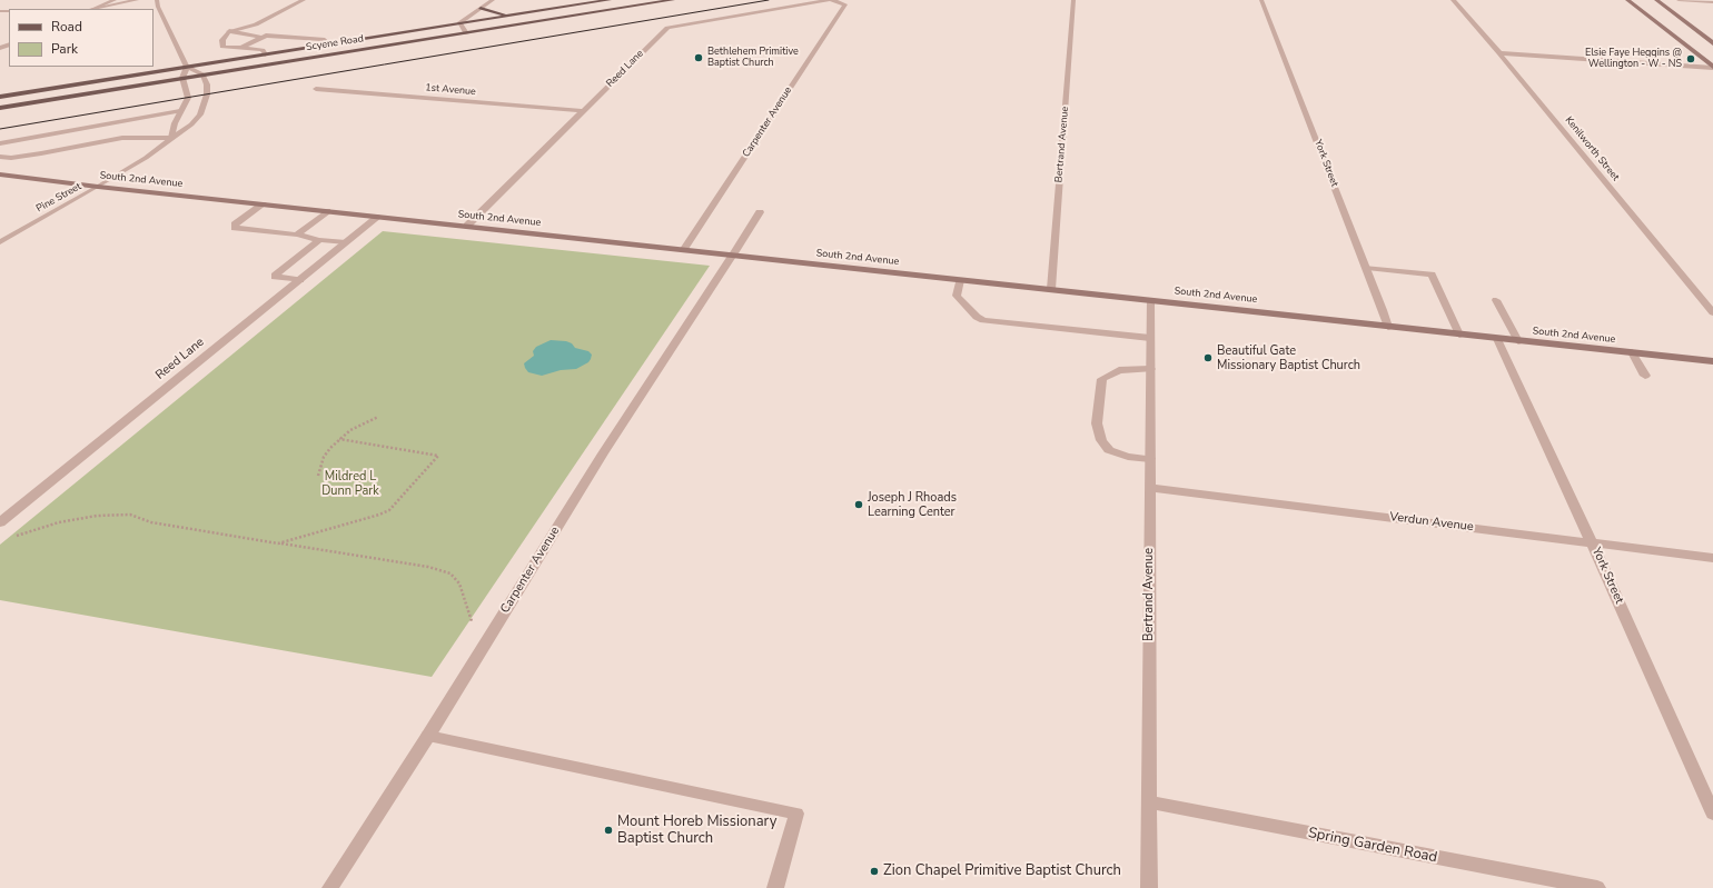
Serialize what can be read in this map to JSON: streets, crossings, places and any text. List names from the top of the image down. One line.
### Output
{"streets":{"main road":["Scyene Road","South 2nd Avenue"],"street":["Reed Lane","1st Avenue","Carpenter Avenue","Bertrand Avenue","Kenilworth Street","York Street","Pine Street","Verdun Avenue","Spring Garden Road"]},"crossings":[["Scyene Road","Pine Street"],["Reed Lane","1st Avenue"],["Reed Lane","Carpenter Avenue"],["Reed Lane","South 2nd Avenue"],["Carpenter Avenue","South 2nd Avenue"],["Bertrand Avenue","South 2nd Avenue"],["Bertrand Avenue","Verdun Avenue"],["Bertrand Avenue","Spring Garden Road"],["York Street","South 2nd Avenue"],["York Street","Verdun Avenue"],["South 2nd Avenue","Pine Street"]],"parks":["Mildred L Dunn Park"],"places":["Bethlehem Primitive Baptist Church","Elsie Faye Heggins @ Wellington - W - NS","Beautiful Gate Missionary Baptist Church","Joseph J Rhoads Learning Center","Mount Horeb Missionary Baptist Church","Zion Chapel Primitive Baptist Church"],"legend":["Road","Park"]}
